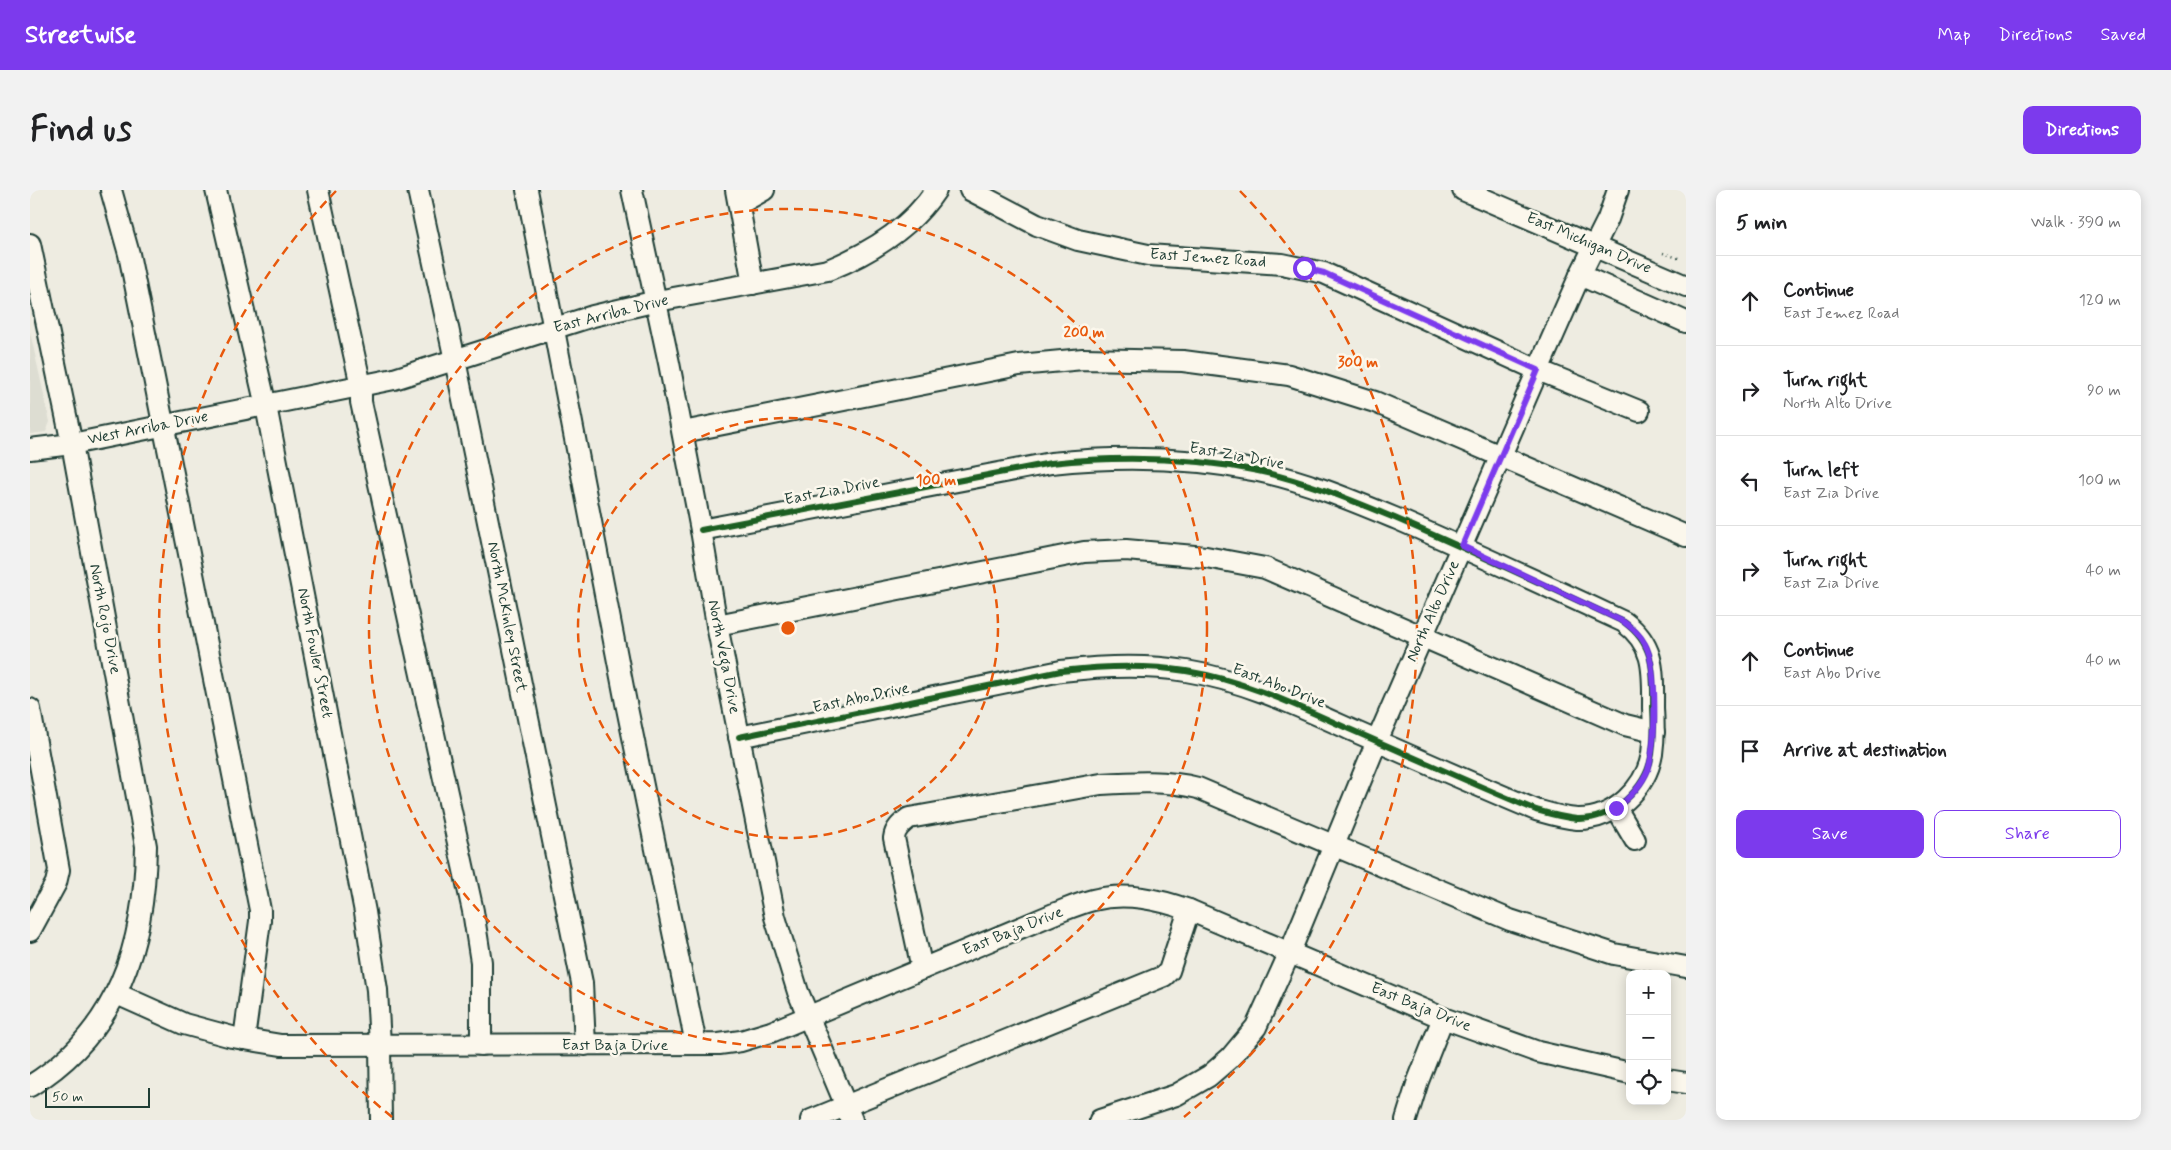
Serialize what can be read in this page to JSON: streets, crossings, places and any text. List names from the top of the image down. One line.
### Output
{"streets":{"street":["East Michigan Drive","East Jemez Road","East Arriba Drive","West Arriba Drive","East Zia Drive","North Alto Drive","North McKinley Street","North Rojo Drive","North Fowler Street","North Vega Drive","East Abo Drive","East Baja Drive"]},"crossings":[["East Michigan Drive","North Alto Drive"],["East Jemez Road","North Alto Drive"],["East Arriba Drive","West Arriba Drive"],["East Arriba Drive","North McKinley Street"],["East Arriba Drive","North Fowler Street"],["East Arriba Drive","North Vega Drive"],["West Arriba Drive","North Rojo Drive"],["West Arriba Drive","North Fowler Street"],["East Zia Drive","North Alto Drive"],["East Zia Drive","North Vega Drive"],["East Zia Drive","East Abo Drive"],["North Alto Drive","East Abo Drive"],["North Alto Drive","East Baja Drive"],["North McKinley Street","East Baja Drive"],["North Rojo Drive","East Baja Drive"],["North Fowler Street","East Baja Drive"],["North Vega Drive","East Abo Drive"],["North Vega Drive","East Baja Drive"]],"scale_bar":"50 m","page":{"header":"Streetwise","nav":["Map","Directions","Saved"],"buttons":["Directions",["Save","Share"]],"title":"Find us","heading":["5 min","Walk · 390 m"],"list":[["Continue","East Jemez Road","120 m"],["Turn right","North Alto Drive","90 m"],["Turn left","East Zia Drive","100 m"],["Turn right","East Zia Drive","40 m"],["Continue","East Abo Drive","40 m"],"Arrive at destination"],"map_buttons":["+","−"],"scale":"50 m"},"rings":["200 m","300 m","100 m"]}
